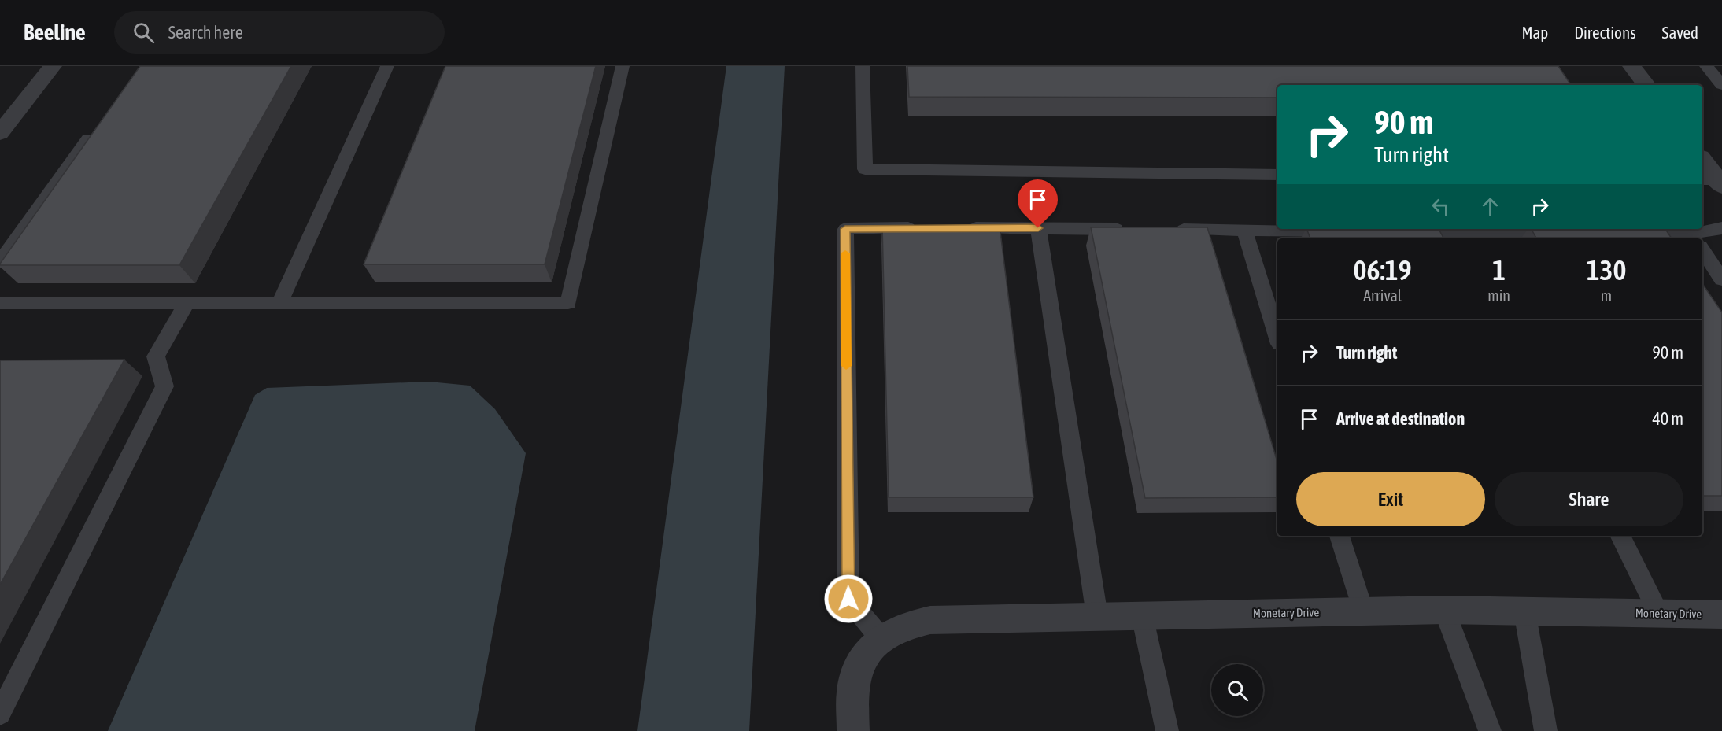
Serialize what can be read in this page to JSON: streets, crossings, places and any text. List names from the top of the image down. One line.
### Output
{"streets":{"street":["Monetary Drive"]},"page":{"header":"Beeline","search":"Search here","nav":["Map","Directions","Saved"],"turn":["90 m","Turn right"],"eta":["06:19","Arrival","1","min","130","m"],"list":[{"name":"Turn right","value":"90 m"},{"name":"Arrive at destination","value":"40 m"}],"buttons":["Exit","Share"]}}
